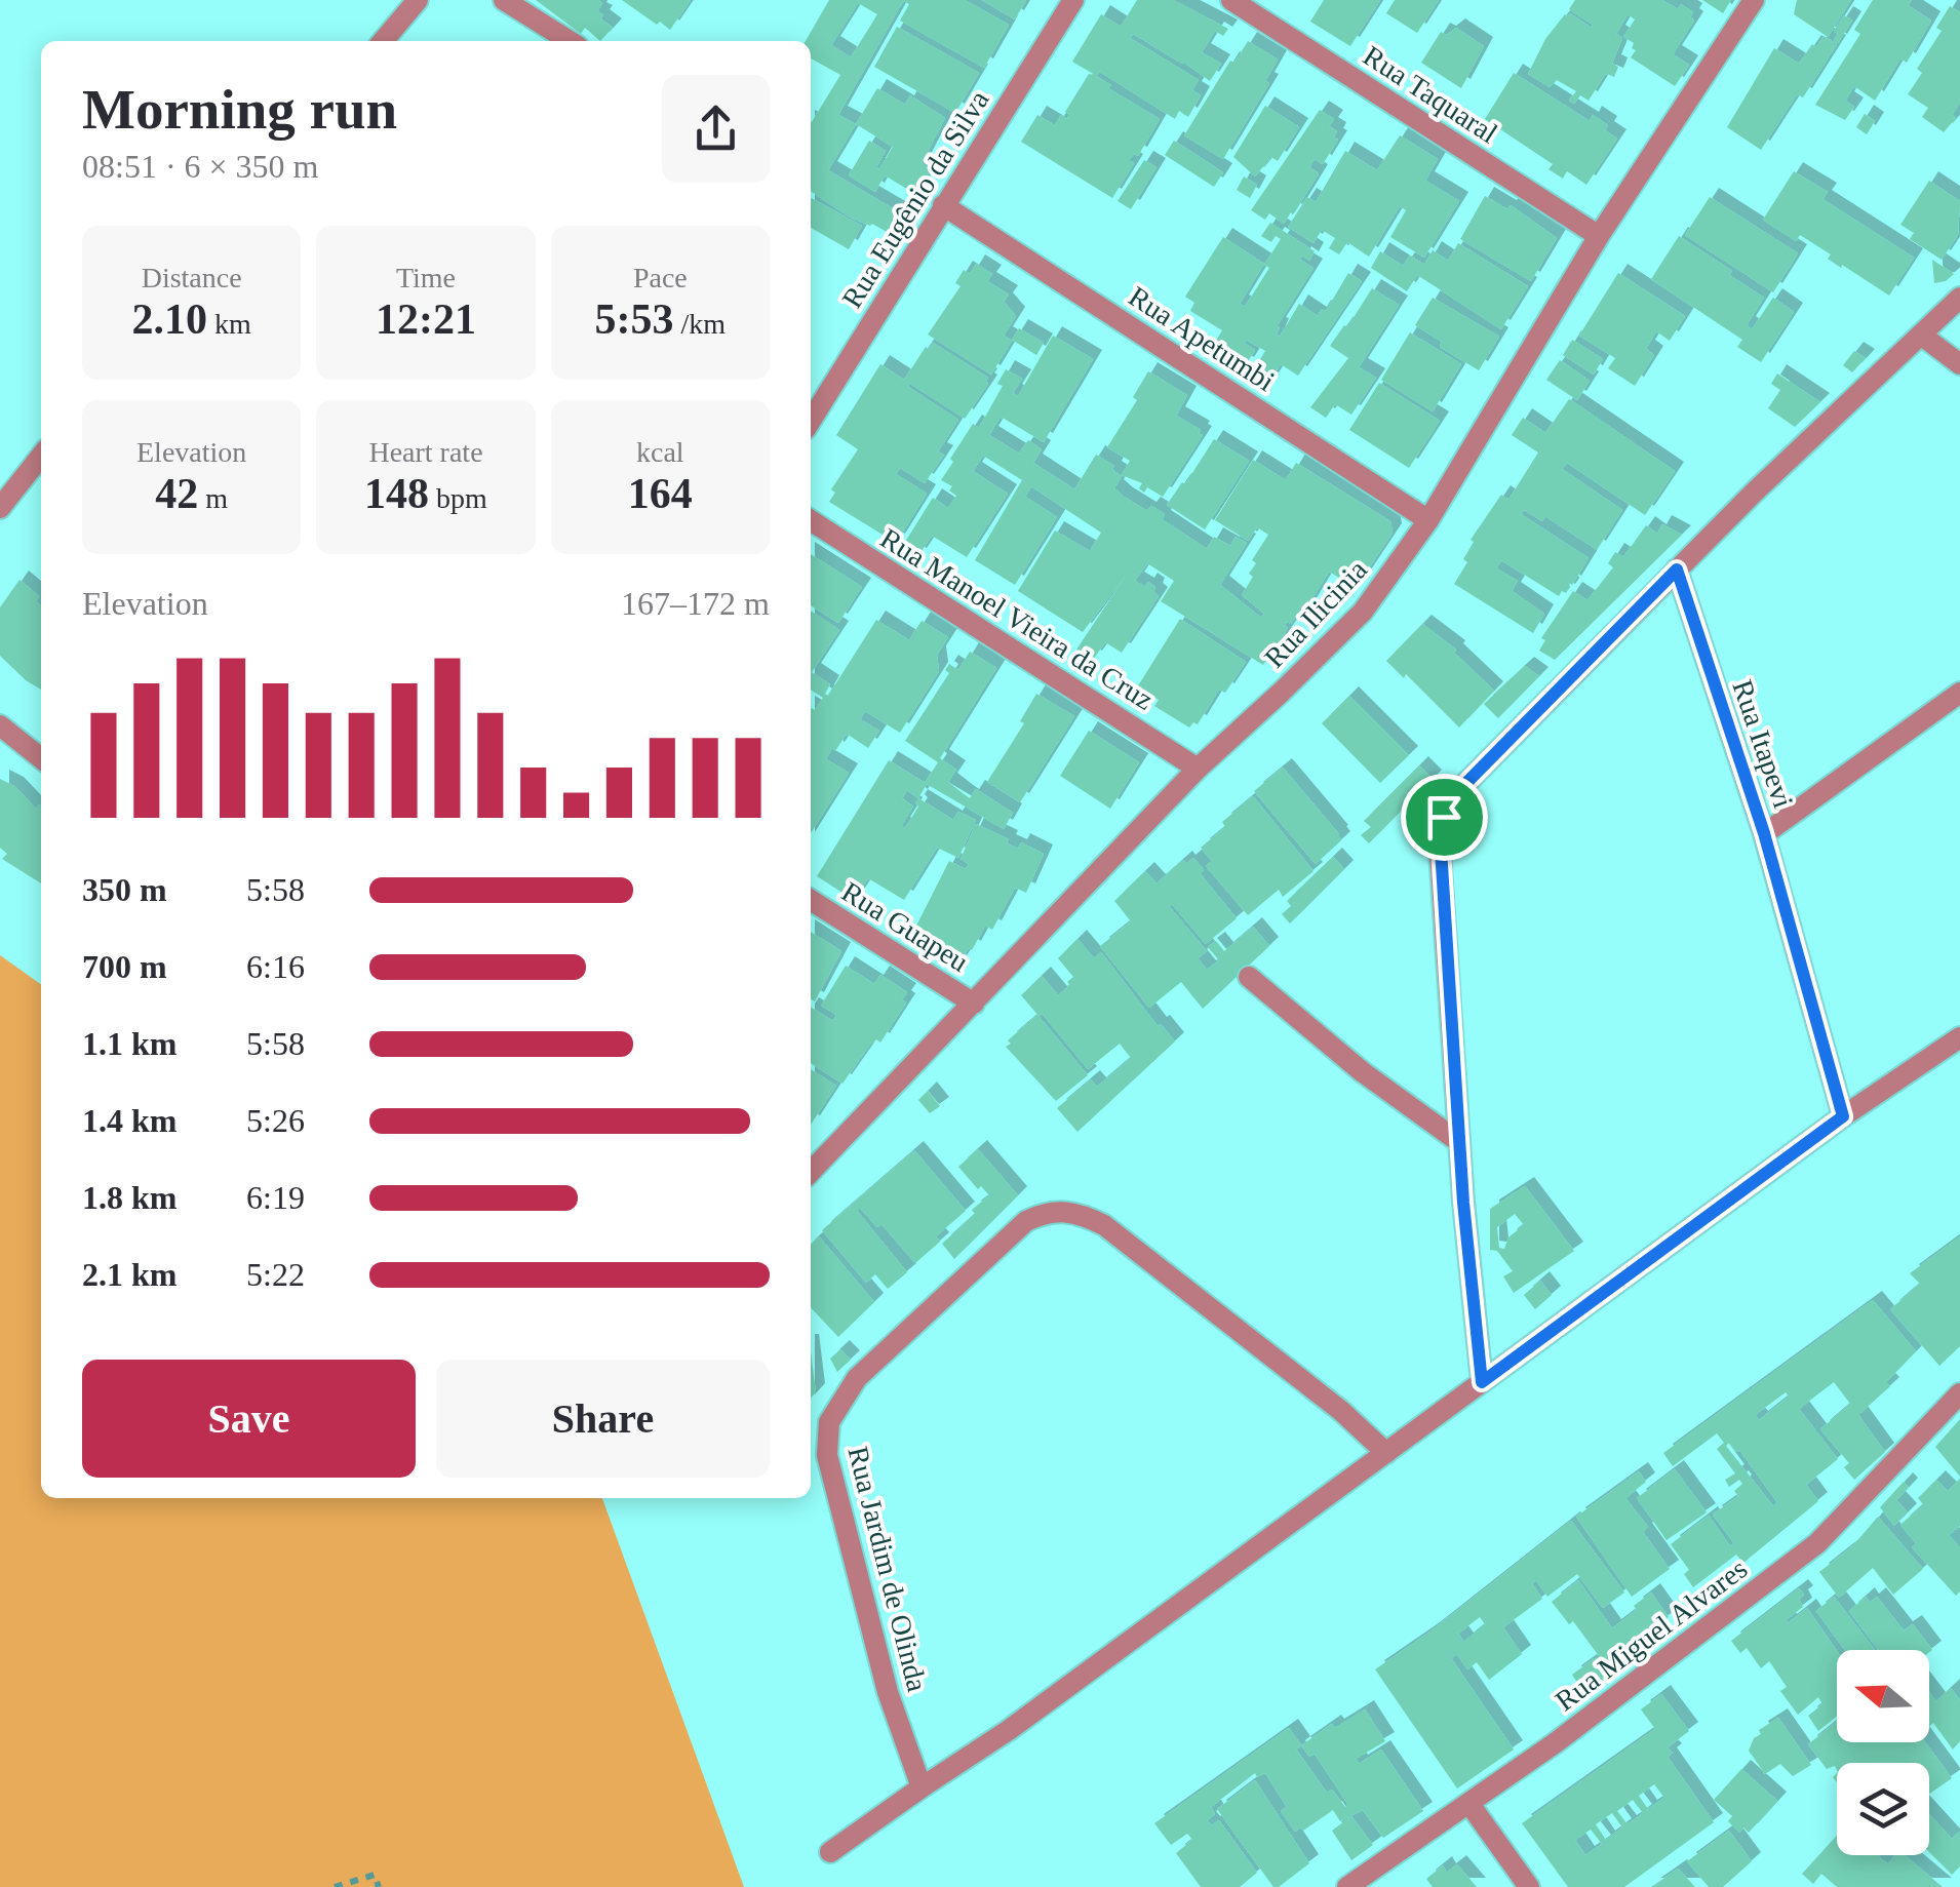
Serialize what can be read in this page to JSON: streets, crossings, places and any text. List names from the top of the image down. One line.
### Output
{"streets":{"street":["Rua Taquaral","Rua Eugênio da Silva","Rua Apetumbi","Rua Ilicinia","Rua Manoel Vieira da Cruz","Rua Itapevi","Rua Guapeu","Rua Jardim de Olinda","Rua Miguel Alvares"]},"crossings":[["Rua Taquaral","Rua Ilicinia"],["Rua Eugênio da Silva","Rua Apetumbi"],["Rua Apetumbi","Rua Ilicinia"],["Rua Ilicinia","Rua Manoel Vieira da Cruz"],["Rua Ilicinia","Rua Guapeu"]],"north":"left","page":{"heading":["Morning run","08:51 · 6 × 350 m"],"stats":[["Distance","2.10 km"],["Time","12:21"],["Pace","5:53 /km"],["Elevation","42 m"],["Heart rate","148 bpm"],["kcal","164"]],"chart":["Elevation","167–172 m"],"list":[{"name":"350 m","note":"5:58"},{"name":"700 m","note":"6:16"},{"name":"1.1 km","note":"5:58"},{"name":"1.4 km","note":"5:26"},{"name":"1.8 km","note":"6:19"},{"name":"2.1 km","note":"5:22"}],"buttons":["Save","Share"]}}
